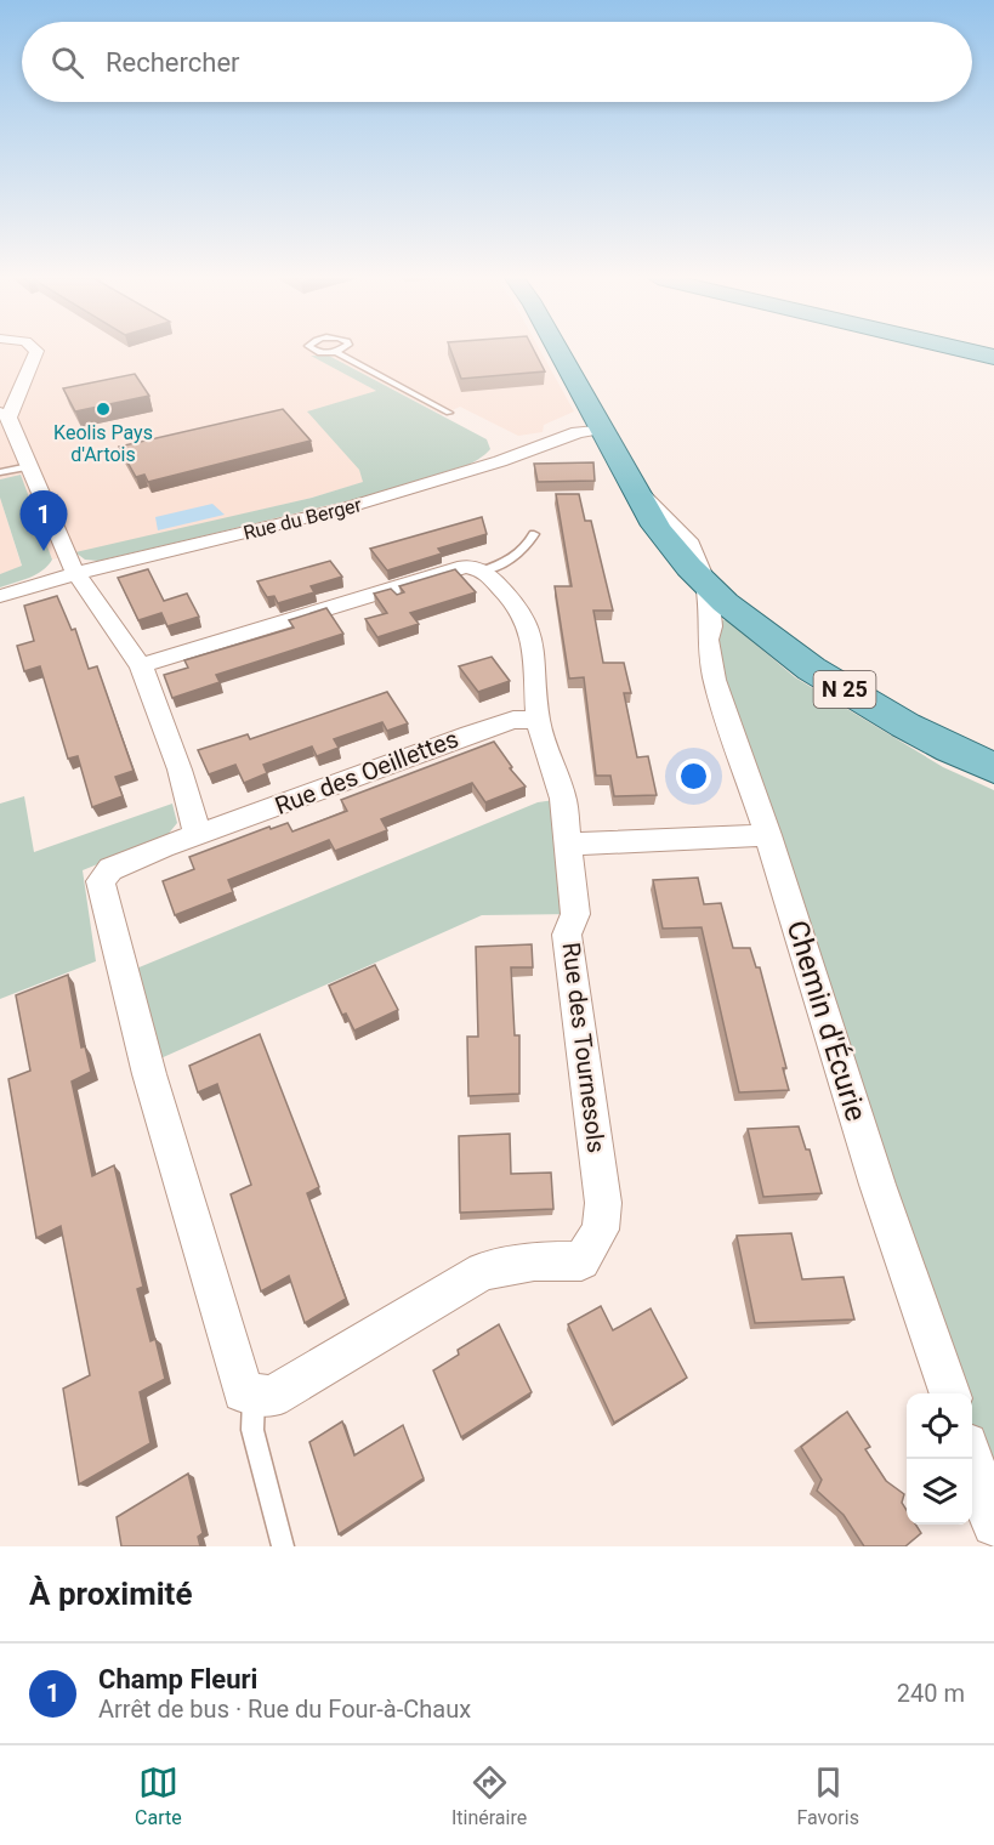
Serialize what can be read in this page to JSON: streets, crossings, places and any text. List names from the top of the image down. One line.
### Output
{"streets":{"main road":["N 25"],"street":["Rue du Berger","Rue des Oeillettes","Chemin d'Écurie","Rue des Tournesols"]},"crossings":[["Rue du Berger","N 25"],["N 25","Chemin d'Écurie"],["Rue des Oeillettes","Rue des Tournesols"]],"places":["Keolis Pays d'Artois"],"page":{"search":"Rechercher","pins":"1","heading":"À proximité","list":[{"mark":"1","name":"Champ Fleuri","note":"Arrêt de bus · Rue du Four-à-Chaux","value":"240 m"}],"nav":["Carte","Itinéraire","Favoris"]}}
